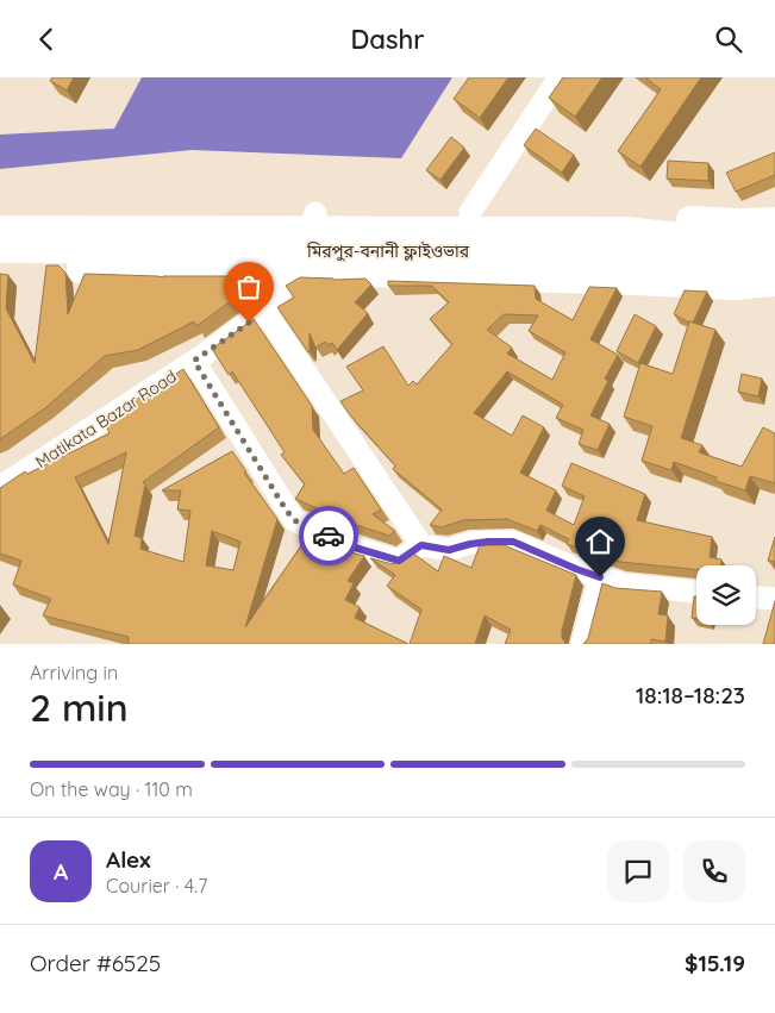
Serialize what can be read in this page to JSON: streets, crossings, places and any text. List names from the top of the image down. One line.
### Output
{"streets":{"main road":["মিরপুর-বনানী ফ্লাইওভার"],"street":["Matikata Bazar Road"]},"page":{"header":"Dashr","heading":["2 min","Arriving in","18:18–18:23"],"panel":["Alex","Courier · 4.7","Order #6525","$15.19"],"bar":"On the way · 110 m","round":"A"}}
